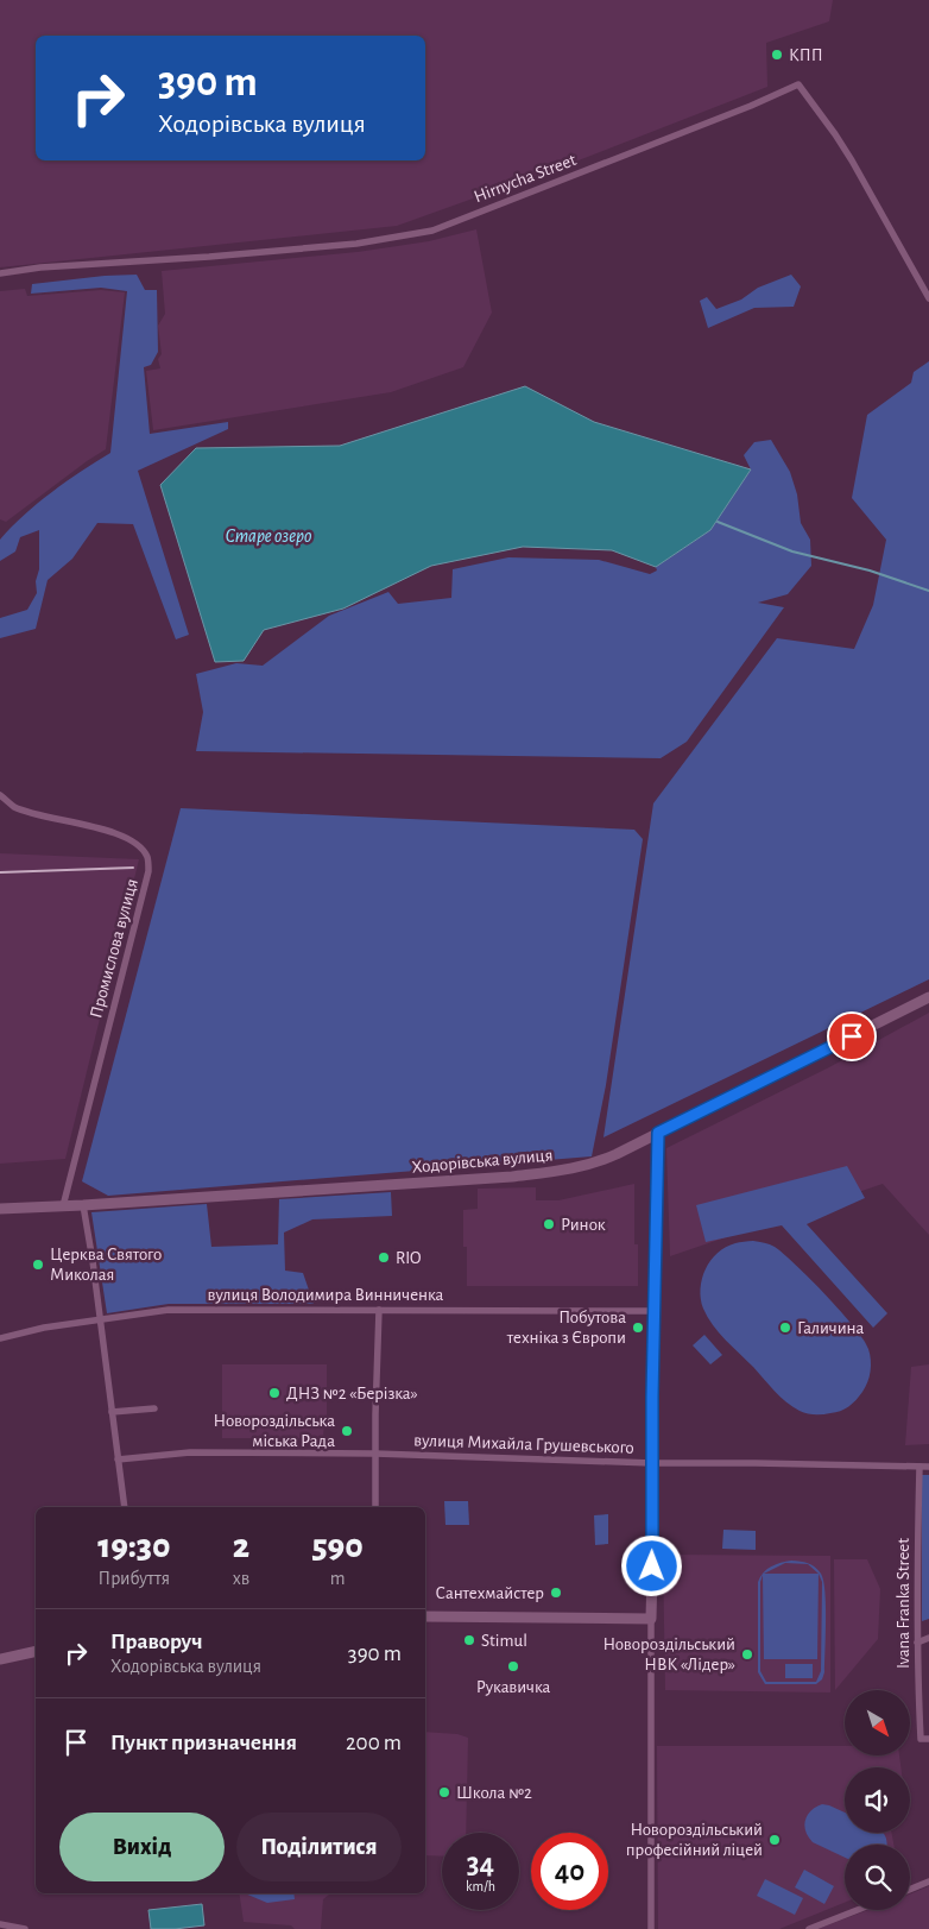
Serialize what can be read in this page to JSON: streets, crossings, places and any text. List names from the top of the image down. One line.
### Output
{"streets":{"main road":["Ходорівська вулиця"],"street":["Hirnycha Street","Промислова вулиця","вулиця Володимира Винниченка","вулиця Михайла Грушевського","Ivana Franka Street"]},"crossings":[["Промислова вулиця","Ходорівська вулиця"],["вулиця Михайла Грушевського","Ivana Franka Street"]],"water":["Старе озеро"],"places":["КПП","Ринок","RIO","Церква Святого Миколая","Побутова техніка з Європи","Галичина","ДНЗ №2 «Берізка»","Новороздільська міська Рада","Сантехмайстер","Stimul","Новороздільський НВК «Лідер»","Рукавичка","Школа №2","Новороздільський професійний ліцей"],"north":"bottom right","page":{"turn":["390 m","Ходорівська вулиця"],"eta":["19:30","Прибуття","2","хв","590","m"],"list":[{"name":"Праворуч","note":"Ходорівська вулиця","value":"390 m"},{"name":"Пункт призначення","value":"200 m"}],"buttons":["Вихід","Поділитися"],"speed":"34 km/h","limit":"40"}}
